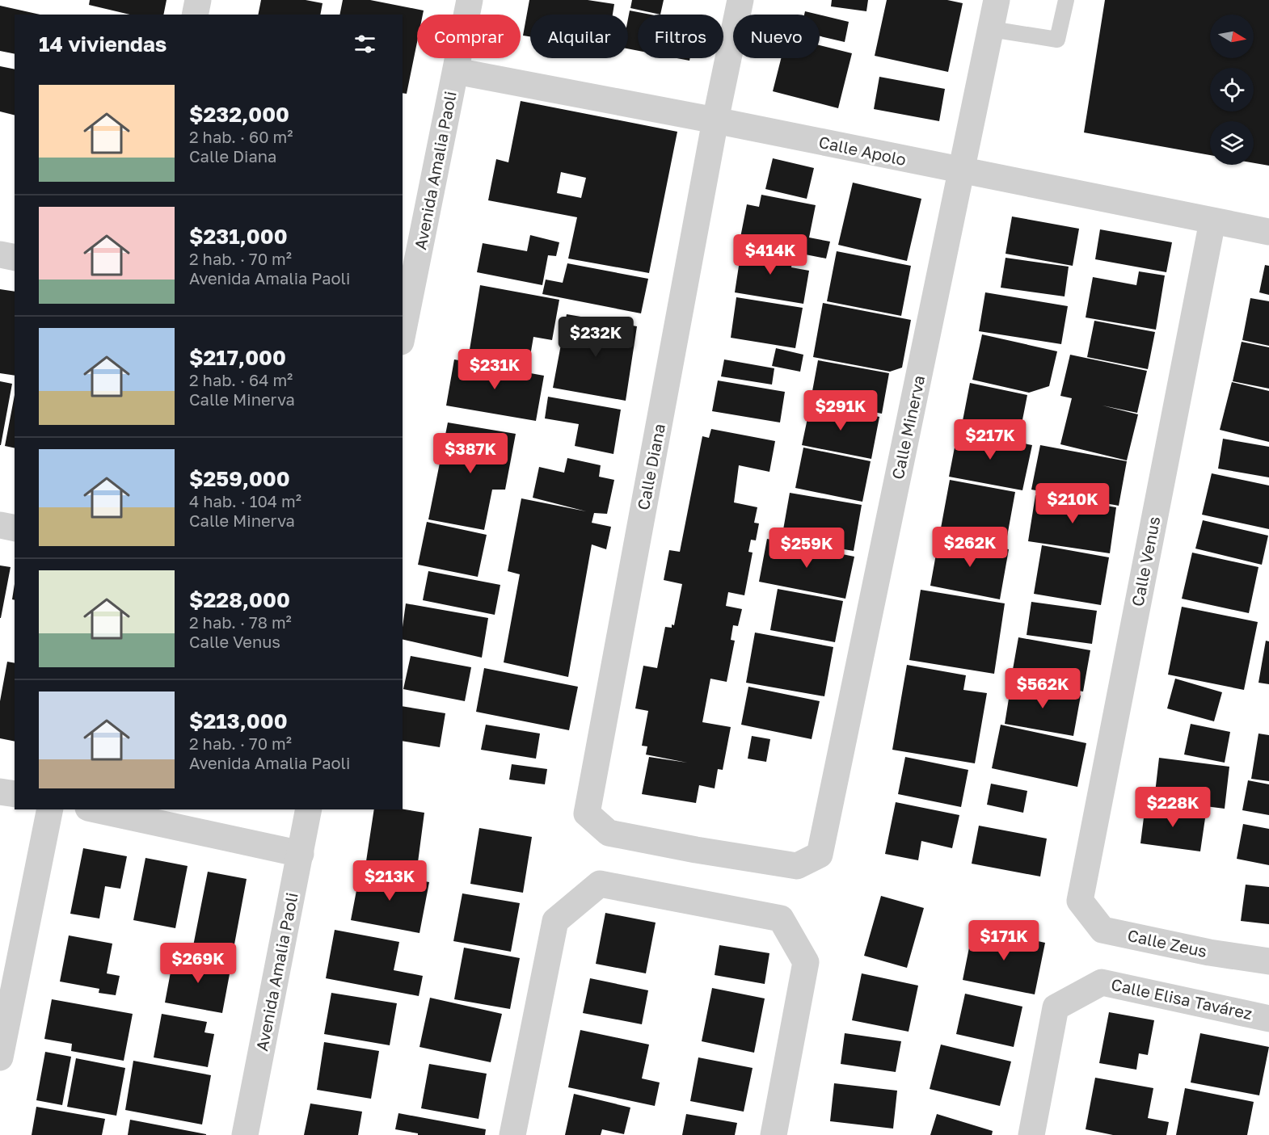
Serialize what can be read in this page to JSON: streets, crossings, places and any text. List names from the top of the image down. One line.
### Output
{"streets":{"street":["Calle Apolo","Avenida Amalia Paoli","Calle Minerva","Calle Diana","Calle Venus","Calle Zeus","Calle Elisa Tavárez"]},"crossings":[["Calle Apolo","Avenida Amalia Paoli"],["Calle Apolo","Calle Minerva"],["Calle Apolo","Calle Diana"],["Calle Apolo","Calle Venus"],["Calle Minerva","Calle Diana"],["Calle Venus","Calle Zeus"]],"north":"right","page":{"chip":["Comprar","Alquilar","Filtros","Nuevo"],"heading":"14 viviendas","list":[{"name":"$232,000","note":"2 hab. · 60 m² · Calle Diana"},{"name":"$231,000","note":"2 hab. · 70 m² · Avenida Amalia Paoli"},{"name":"$217,000","note":"2 hab. · 64 m² · Calle Minerva"},{"name":"$259,000","note":"4 hab. · 104 m² · Calle Minerva"},{"name":"$228,000","note":"2 hab. · 78 m² · Calle Venus"},{"name":"$213,000","note":"2 hab. · 70 m² · Avenida Amalia Paoli"}],"price":["$414K","$232K","$231K","$291K","$217K","$387K","$210K","$262K","$259K","$562K","$228K","$213K","$171K","$269K"]}}
